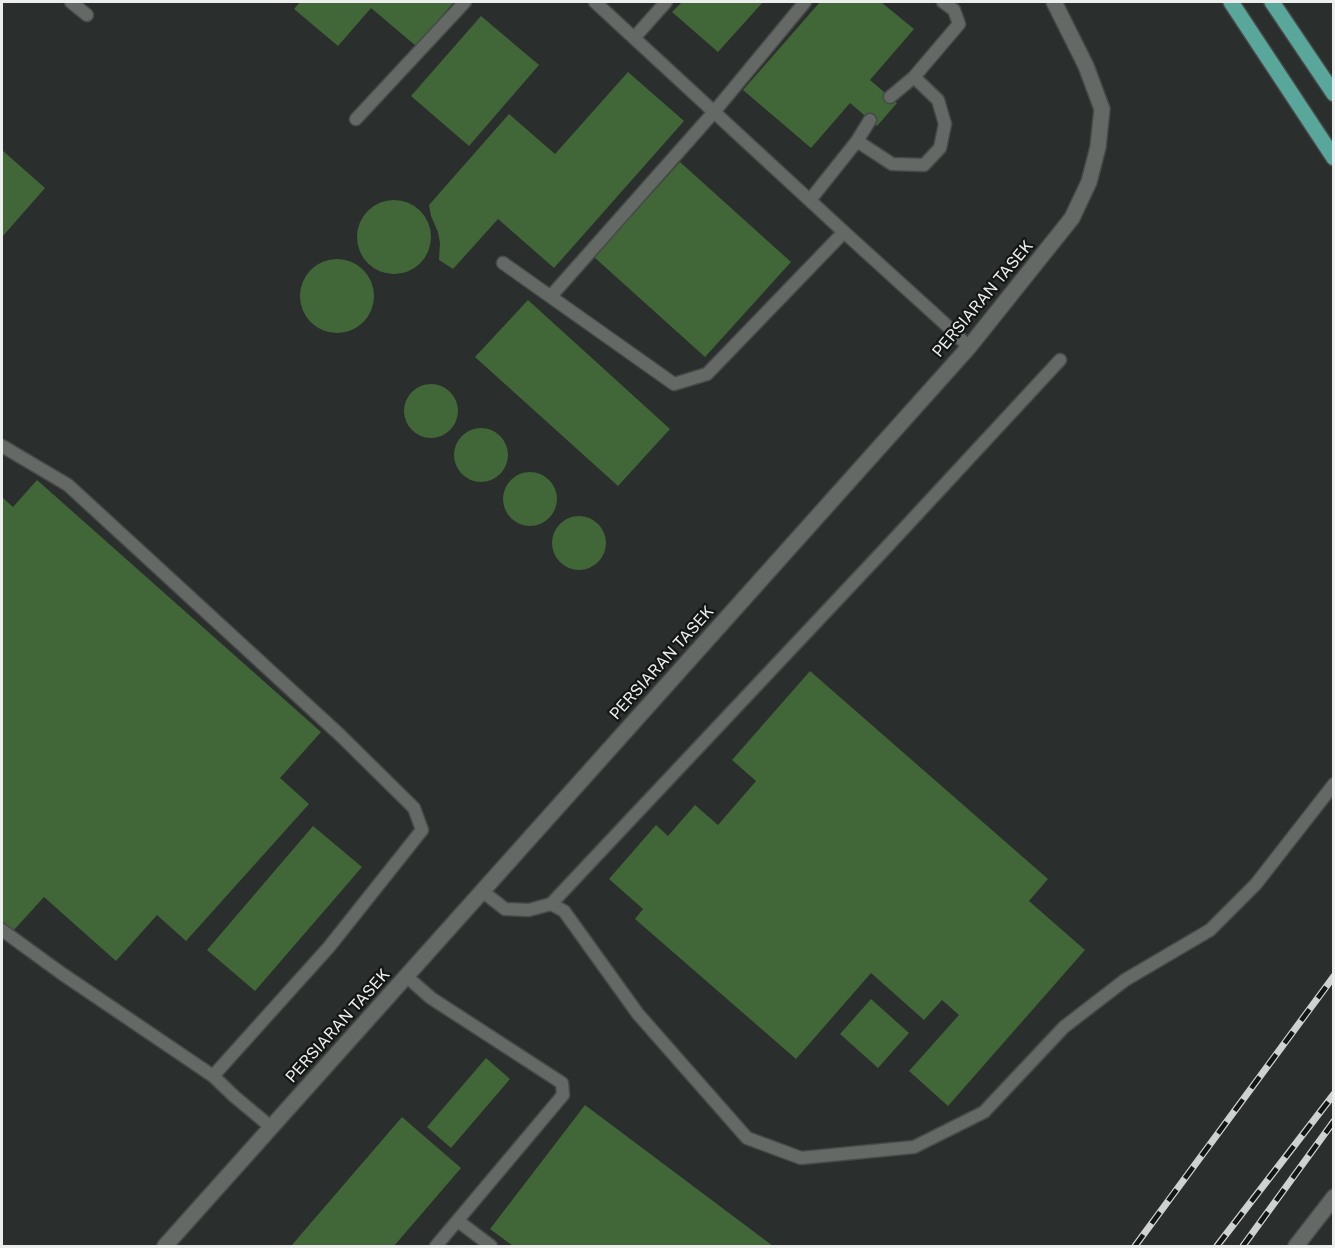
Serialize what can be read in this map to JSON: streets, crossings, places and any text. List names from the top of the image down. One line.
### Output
{"streets":{"street":["PERSIARAN TASEK"]}}
